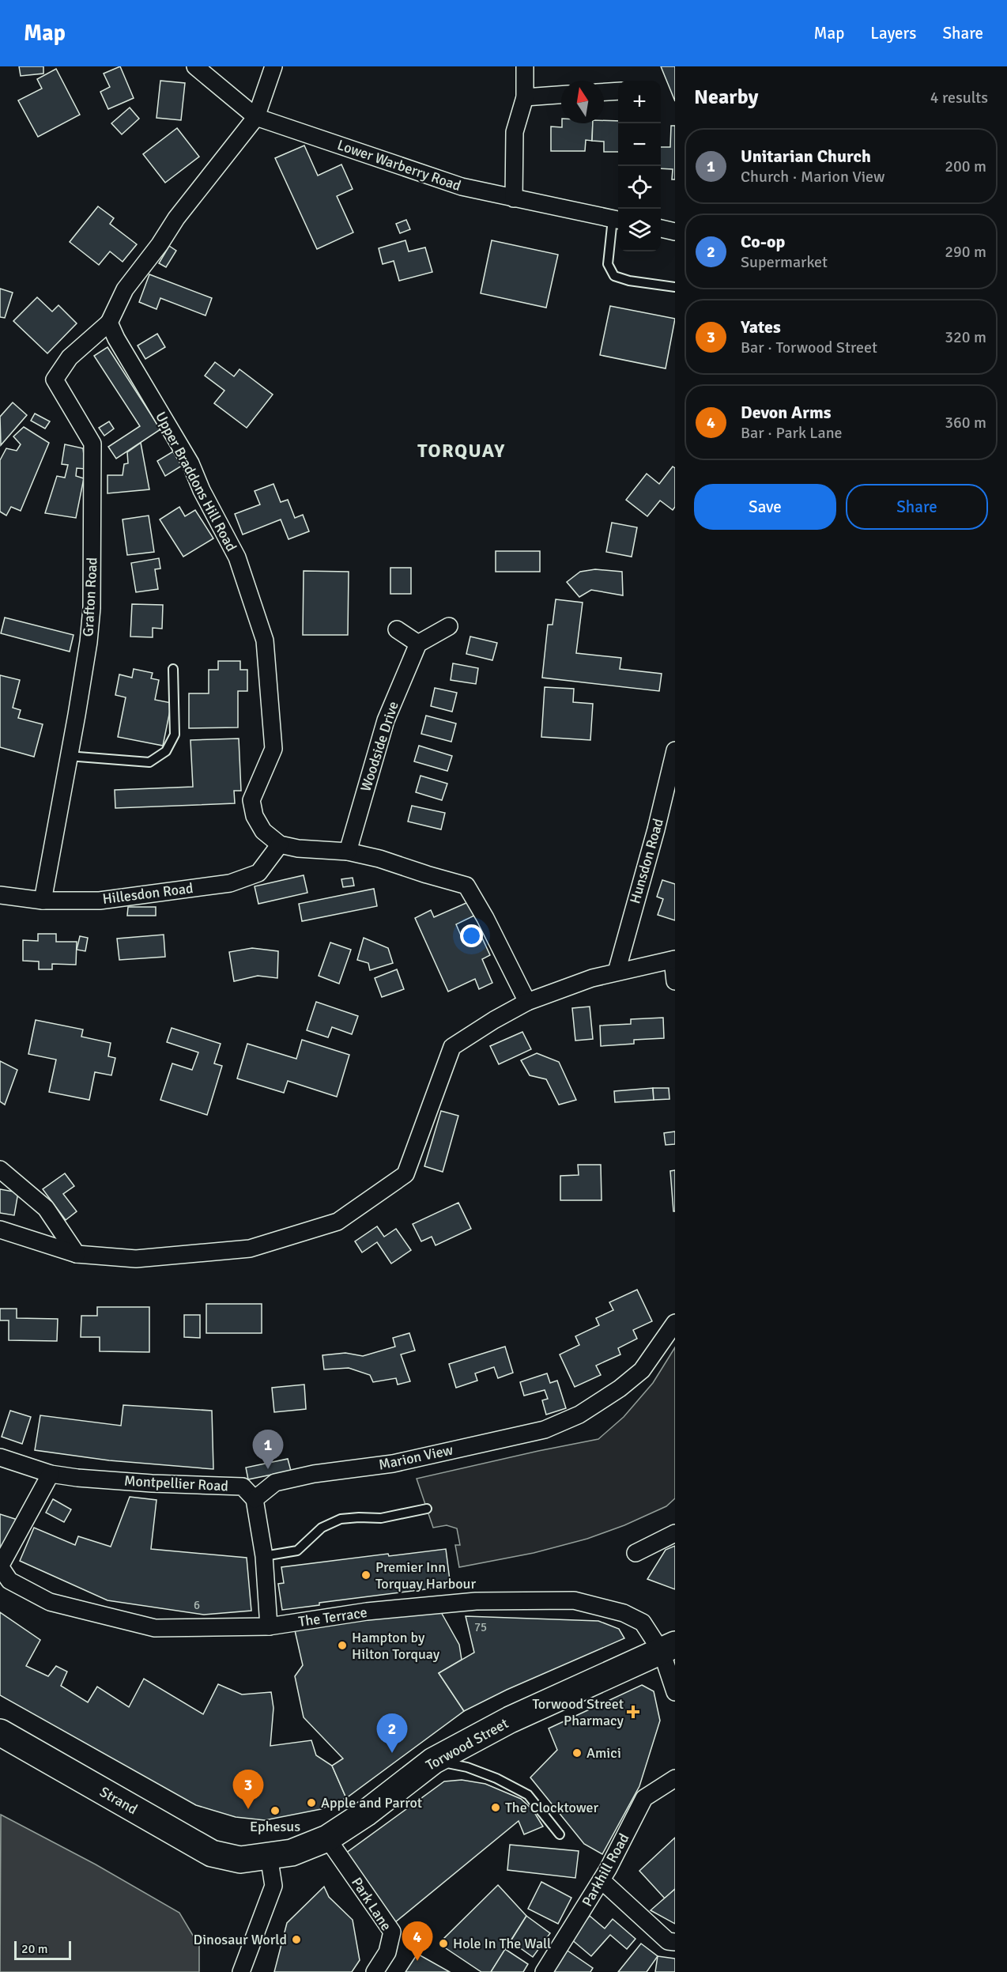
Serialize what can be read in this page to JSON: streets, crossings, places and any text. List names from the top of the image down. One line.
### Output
{"streets":{"main road":["Torwood Street","Strand"],"street":["Lower Warberry Road","Upper Braddons Hill Road","Grafton Road","Woodside Drive","Hunsdon Road","Hillesdon Road","Marion View","Montpellier Road","The Terrace","Parkhill Road","Park Lane"]},"crossings":[["Upper Braddons Hill Road","Grafton Road"],["Upper Braddons Hill Road","Hillesdon Road"],["Grafton Road","Hillesdon Road"],["Marion View","Montpellier Road"],["The Terrace","Torwood Street"],["Torwood Street","Strand"],["Torwood Street","Park Lane"]],"districts":["TORQUAY"],"places":{"other":["Premier Inn Torquay Harbour","Hampton by Hilton Torquay","Amici","Apple and Parrot","The Clocktower","Ephesus","Dinosaur World","Hole In The Wall"],"health":["Torwood Street Pharmacy"]},"house_numbers":["6","75"],"scale_bar":"20 m","north":"top","page":{"header":"Map","nav":["Map","Layers","Share"],"heading":["Nearby","4 results"],"map_buttons":["+","−"],"list":[{"mark":"1","name":"Unitarian Church","note":"Church · Marion View","value":"200 m"},{"mark":"2","name":"Co-op","note":"Supermarket","value":"290 m"},{"mark":"3","name":"Yates","note":"Bar · Torwood Street","value":"320 m"},{"mark":"4","name":"Devon Arms","note":"Bar · Park Lane","value":"360 m"}],"buttons":["Save","Share"],"pins":["1","2","3","4"],"scale":"20 m"}}
